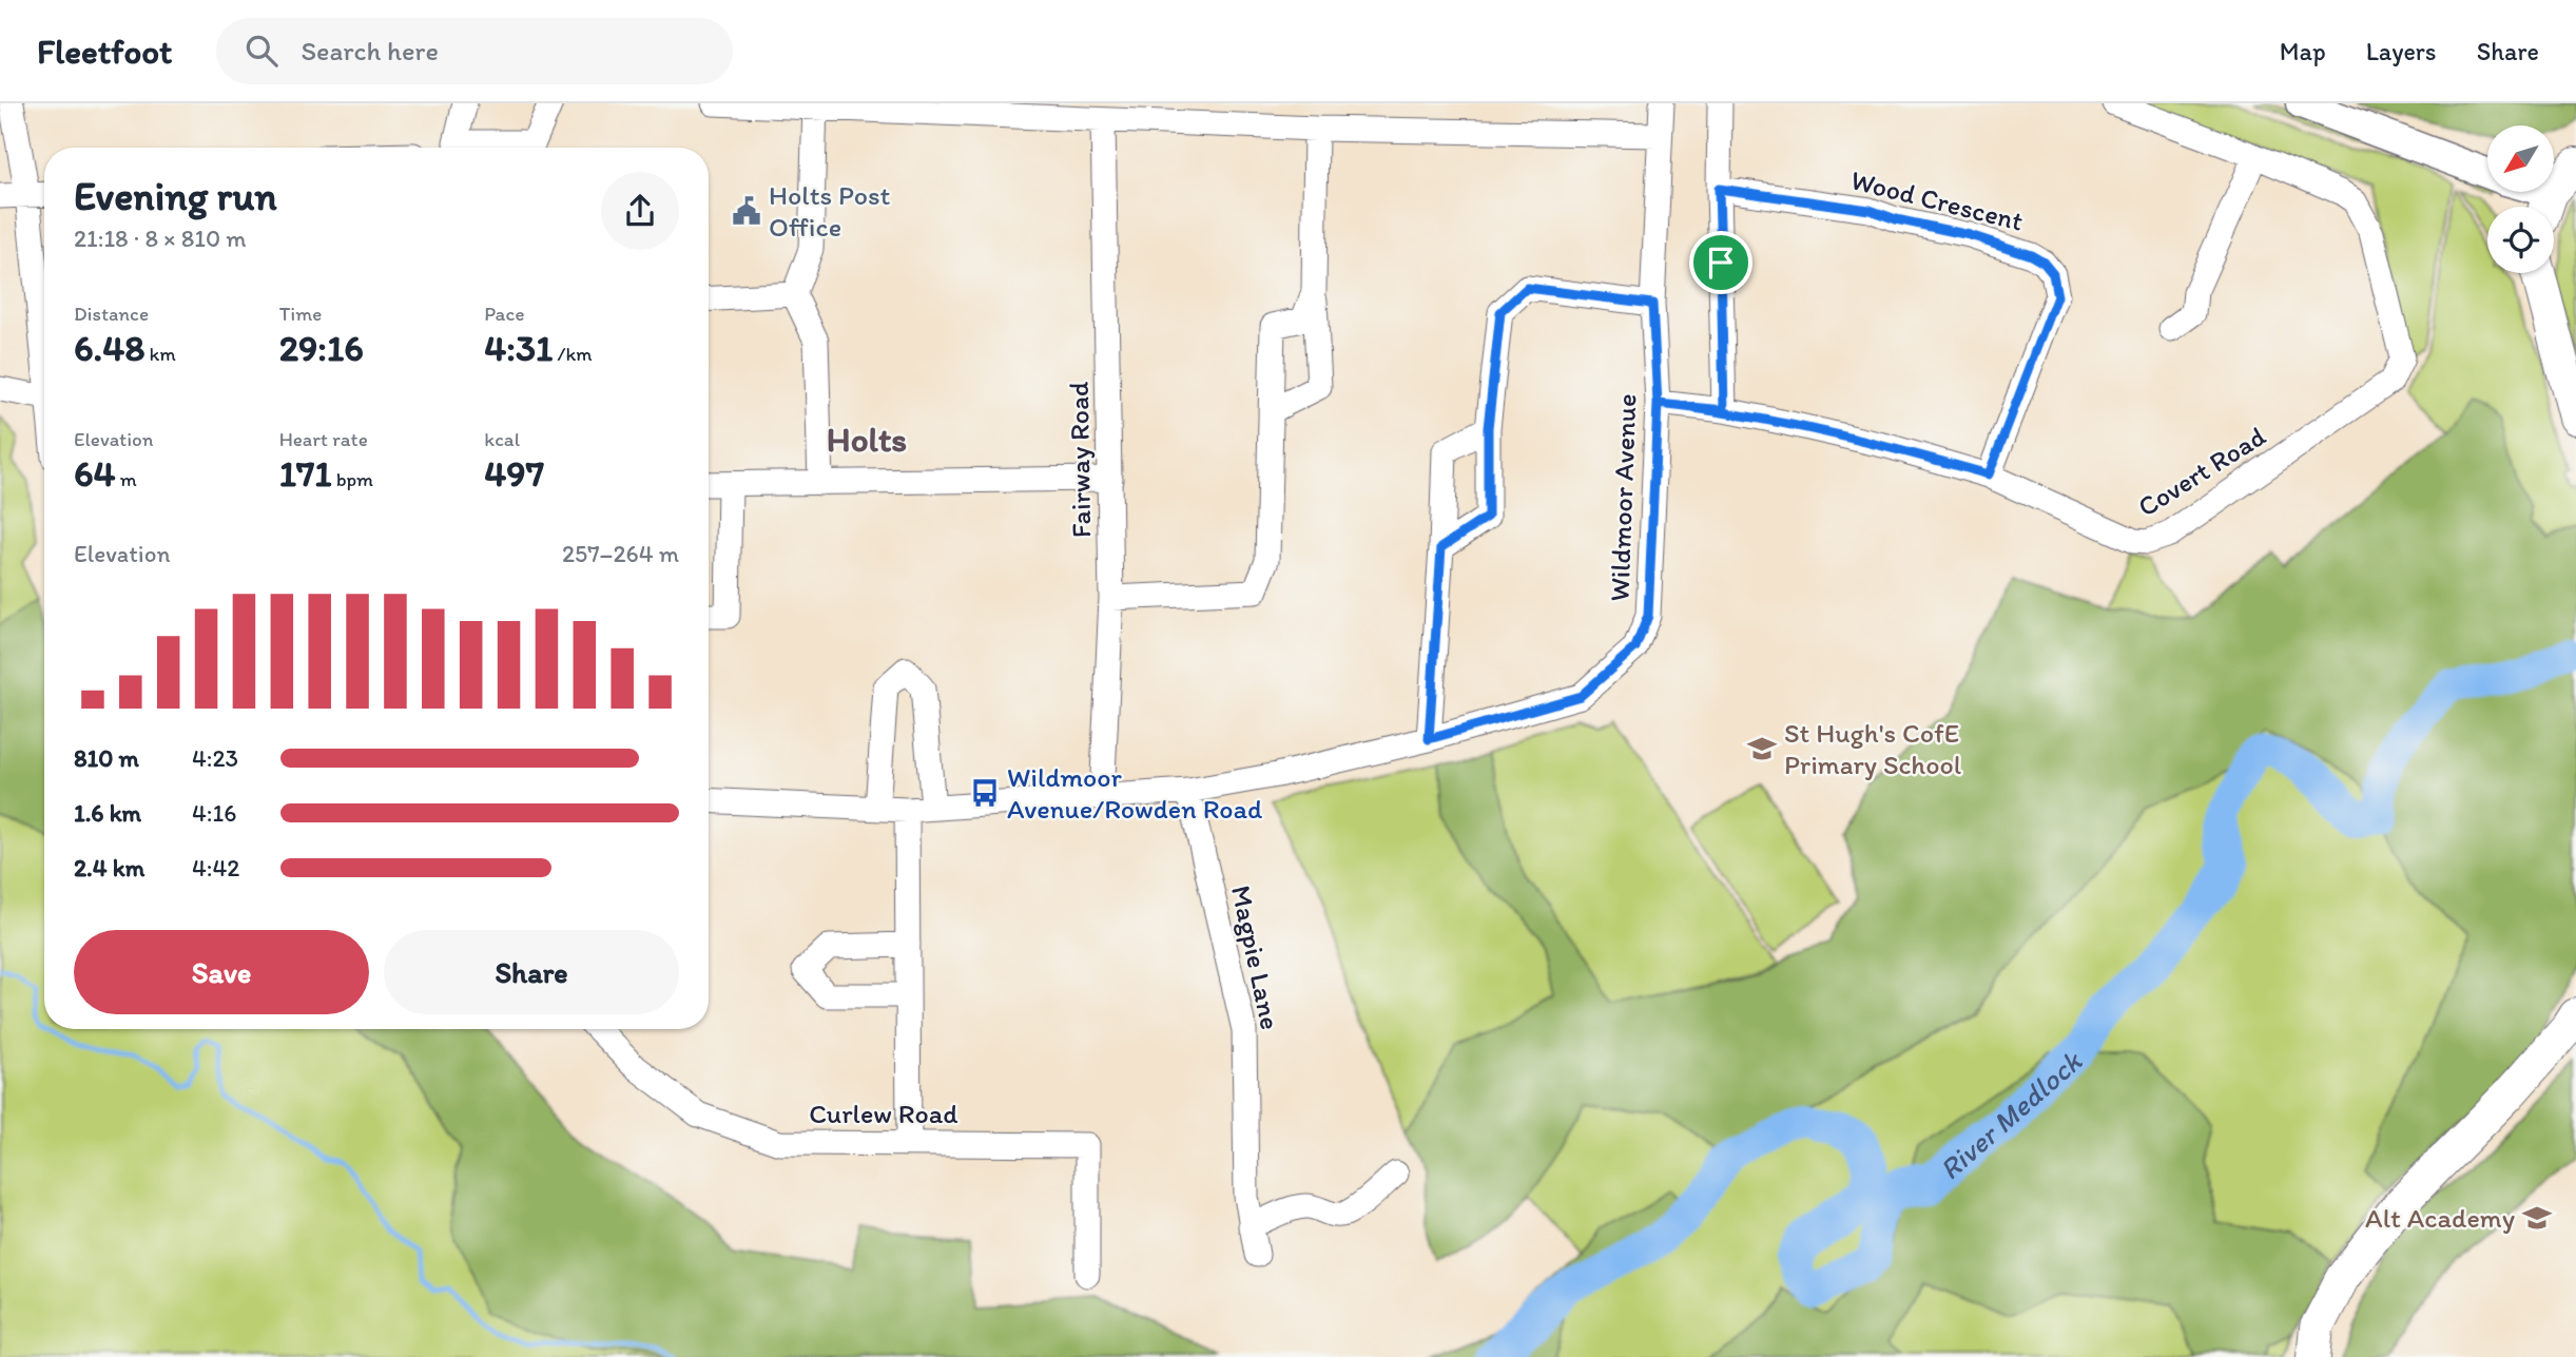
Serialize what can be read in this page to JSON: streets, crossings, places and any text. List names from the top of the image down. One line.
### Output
{"streets":{"street":["Wood Crescent","Fairway Road","Covert Road","Wildmoor Avenue","Magpie Lane","Curlew Road"]},"crossings":[["Wood Crescent","Covert Road"],["Fairway Road","Wildmoor Avenue"],["Covert Road","Wildmoor Avenue"],["Wildmoor Avenue","Magpie Lane"]],"districts":["Holts"],"water":["River Medlock"],"places":{"public building":["Holts Post Office"],"school or university":["St Hugh's CofE Primary School","Alt Academy"],"bus stop":["Wildmoor Avenue/Rowden Road"]},"north":"bottom left","page":{"header":"Fleetfoot","search":"Search here","nav":["Map","Layers","Share"],"heading":["Evening run","21:18 · 8 × 810 m"],"stats":[["Distance","6.48 km"],["Time","29:16"],["Pace","4:31 /km"],["Elevation","64 m"],["Heart rate","171 bpm"],["kcal","497"]],"chart":["Elevation","257–264 m"],"list":[{"name":"810 m","note":"4:23"},{"name":"1.6 km","note":"4:16"},{"name":"2.4 km","note":"4:42"}],"buttons":["Save","Share"]}}
